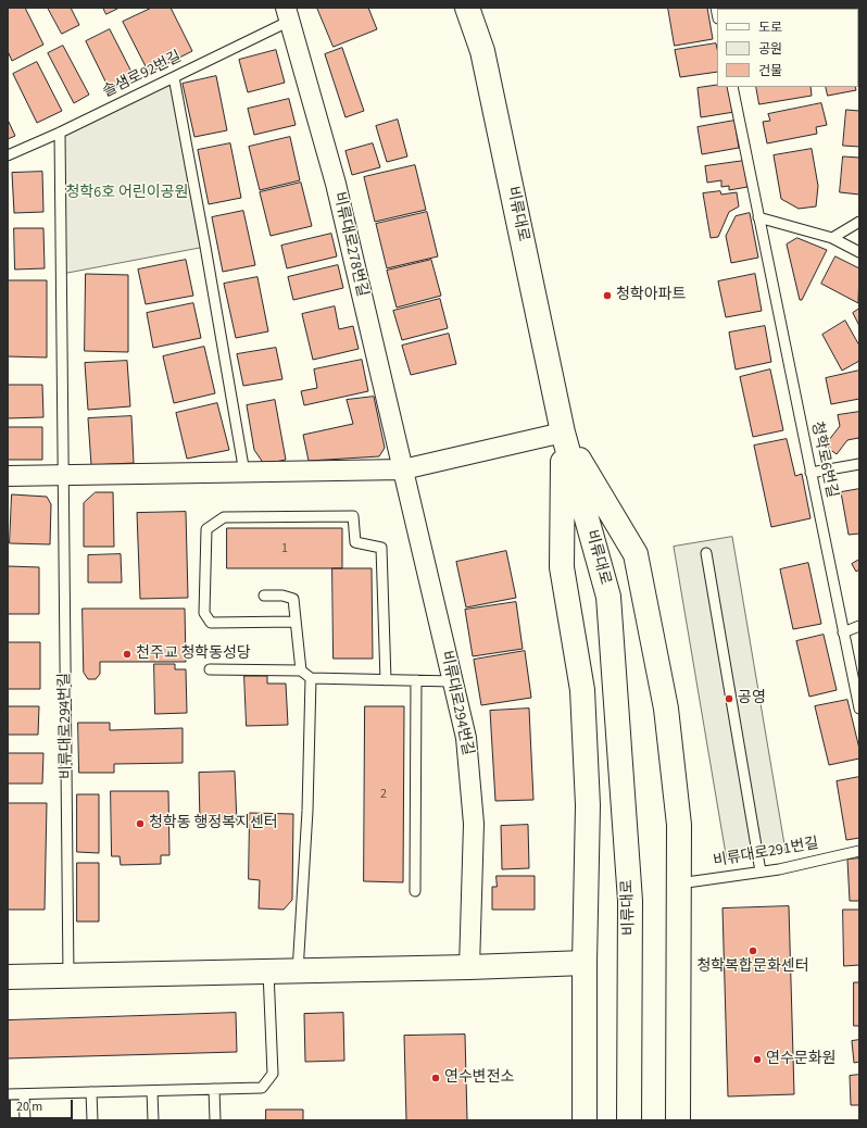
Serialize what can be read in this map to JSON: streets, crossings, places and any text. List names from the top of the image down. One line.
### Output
{"streets":{"main road":["비류대로"],"street":["비류대로278번길","비류대로294번길"],"lane":["솔샘로92번길","청학로6번길","비류대로291번길"]},"crossings":[["솔샘로92번길","비류대로278번길"],["비류대로278번길","비류대로294번길"]],"parks":["청학6호 어린이공원"],"places":["청학아파트","천주교 청학동성당","공영","청학동 행정복지센터","청학복합문화센터","연수문화원","연수변전소"],"house_numbers":["1","2"],"legend":["도로","공원","건물"],"scale_bar":"20 m"}
